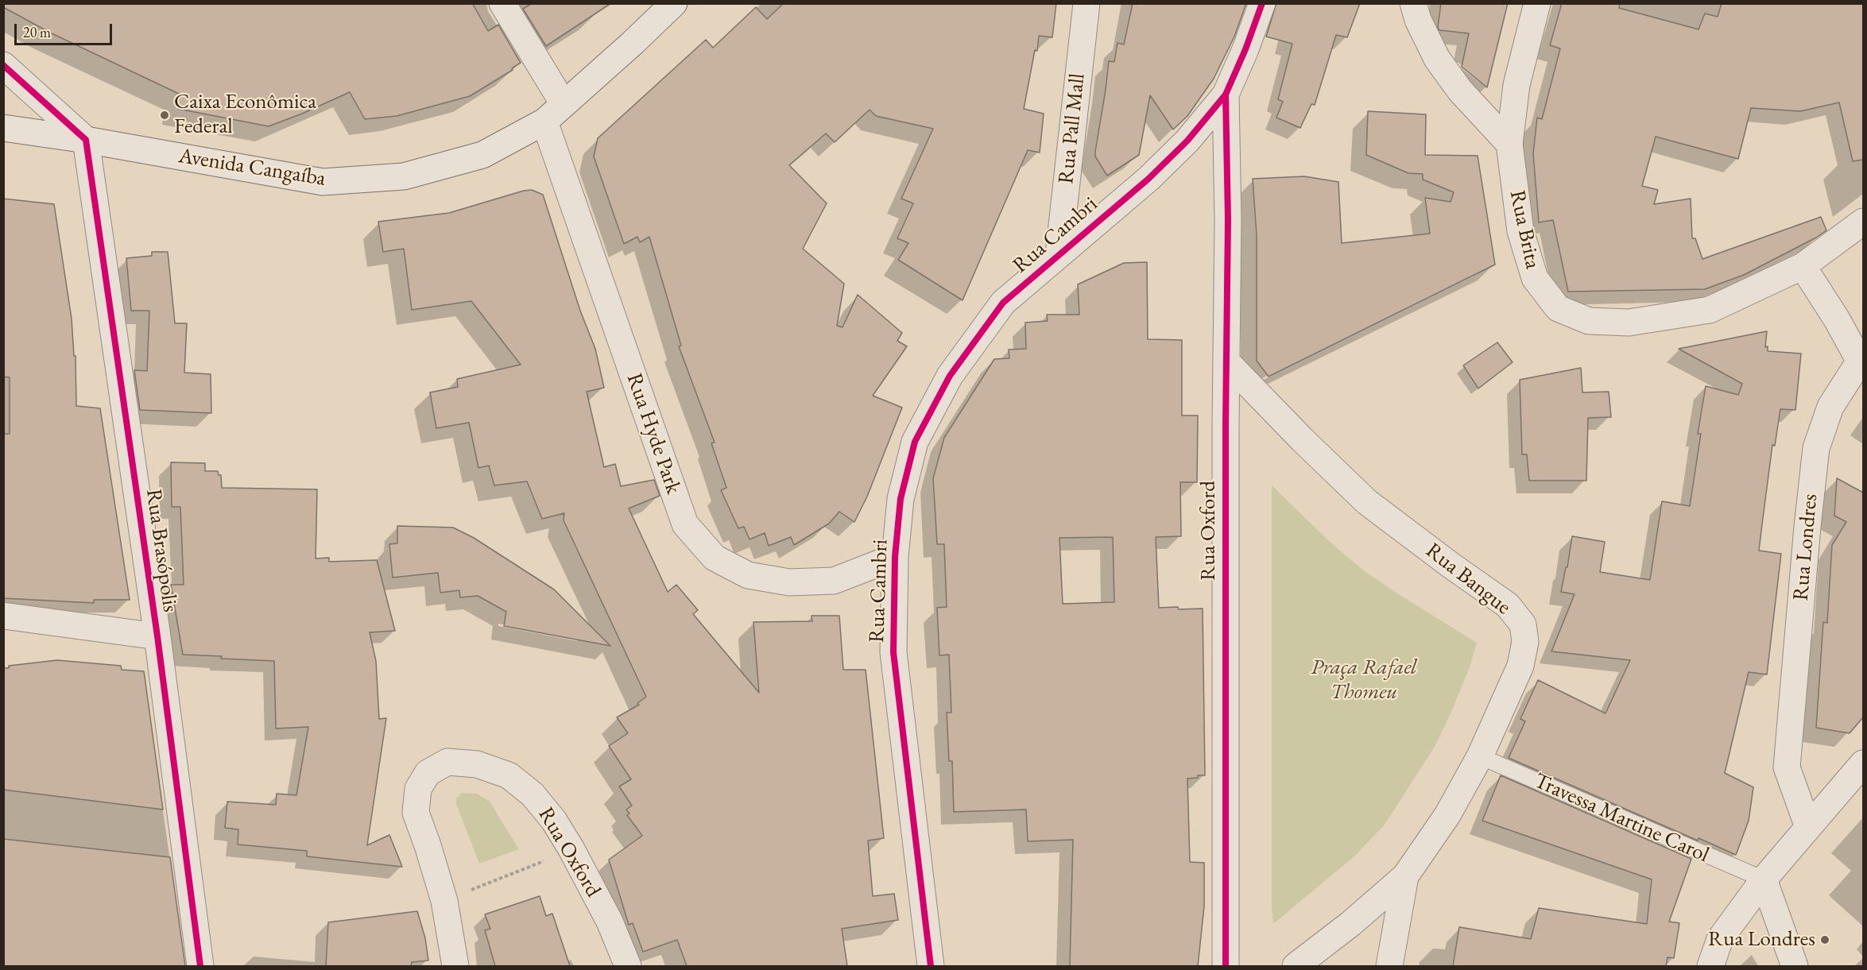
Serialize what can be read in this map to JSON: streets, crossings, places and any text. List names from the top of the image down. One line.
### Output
{"streets":{"street":["Rua Pall Mall","Avenida Cangaíba","Rua Brita","Rua Cambri","Rua Hyde Park","Rua Oxford","Rua Londres","Rua Brasópolis","Rua Bangue"],"lane":["Travessa Martine Carol"]},"crossings":[["Rua Pall Mall","Rua Cambri"],["Avenida Cangaíba","Rua Hyde Park"],["Avenida Cangaíba","Rua Brasópolis"],["Rua Cambri","Rua Hyde Park"],["Rua Cambri","Rua Oxford"],["Rua Oxford","Rua Bangue"],["Rua Bangue","Travessa Martine Carol"]],"parks":["Praça Rafael Thomeu"],"places":["Caixa Econômica Federal","Rua Londres"],"scale_bar":"20 m"}
